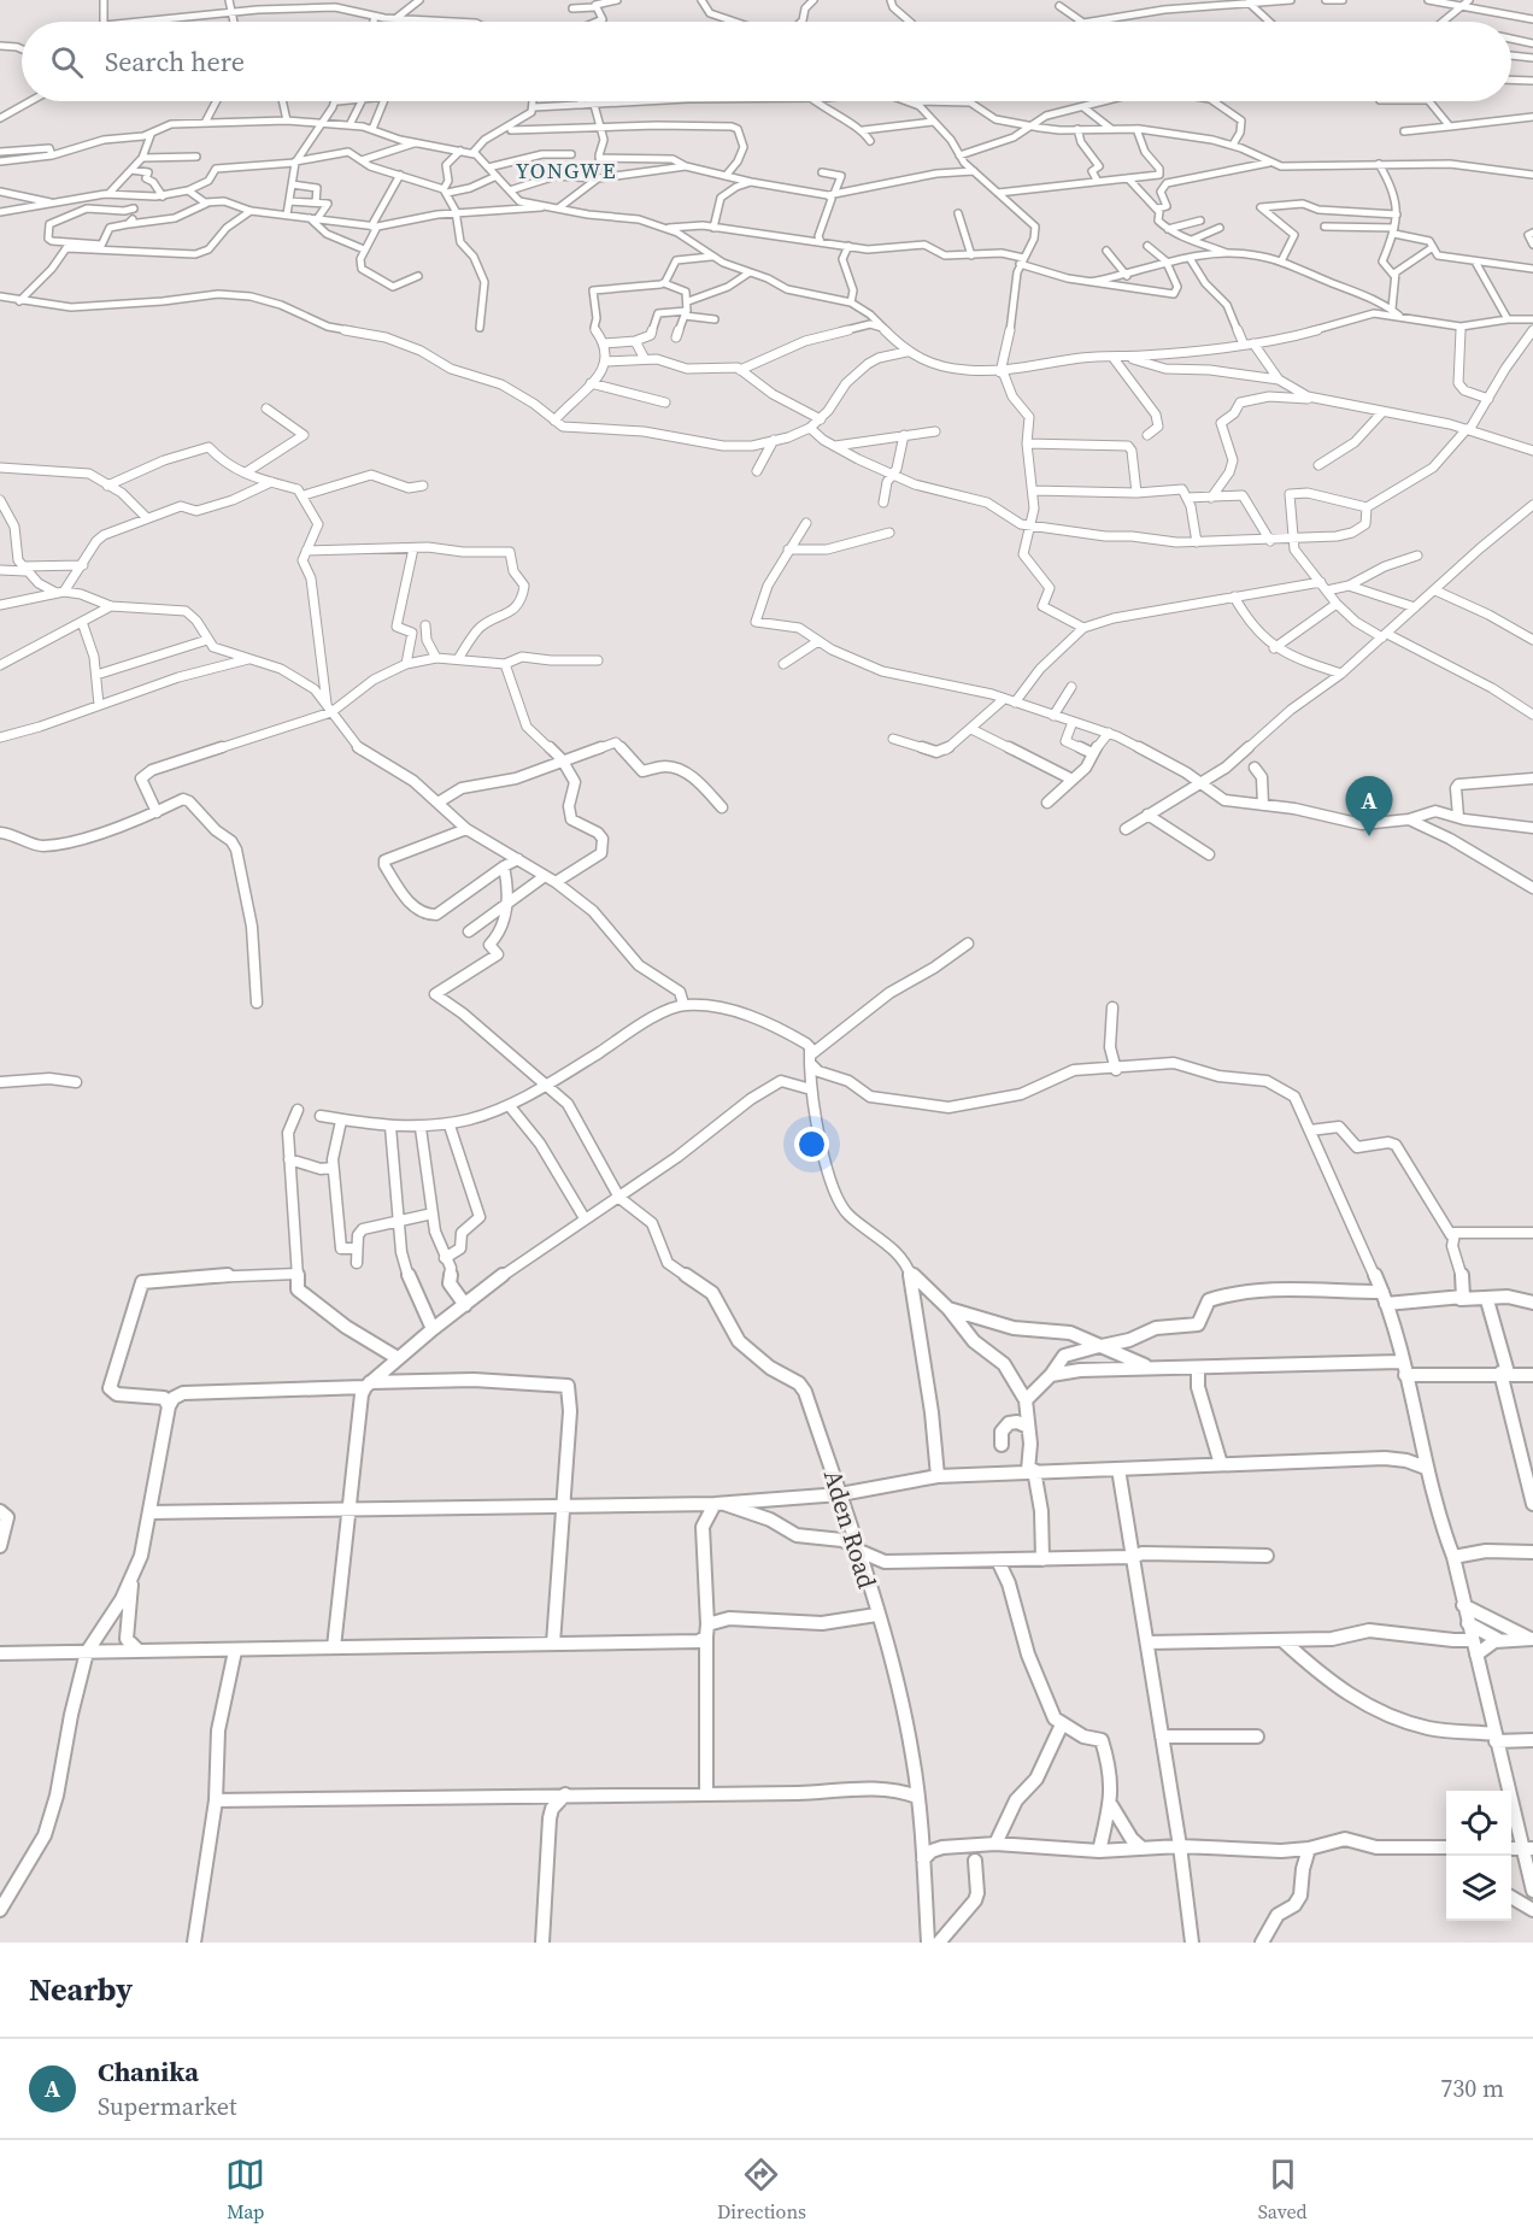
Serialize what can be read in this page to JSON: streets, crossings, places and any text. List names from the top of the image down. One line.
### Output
{"streets":{"street":["Aden Road"]},"districts":["YONGWE"],"page":{"search":"Search here","pins":"A","heading":"Nearby","list":[{"mark":"A","name":"Chanika","note":"Supermarket","value":"730 m"}],"nav":["Map","Directions","Saved"]}}
